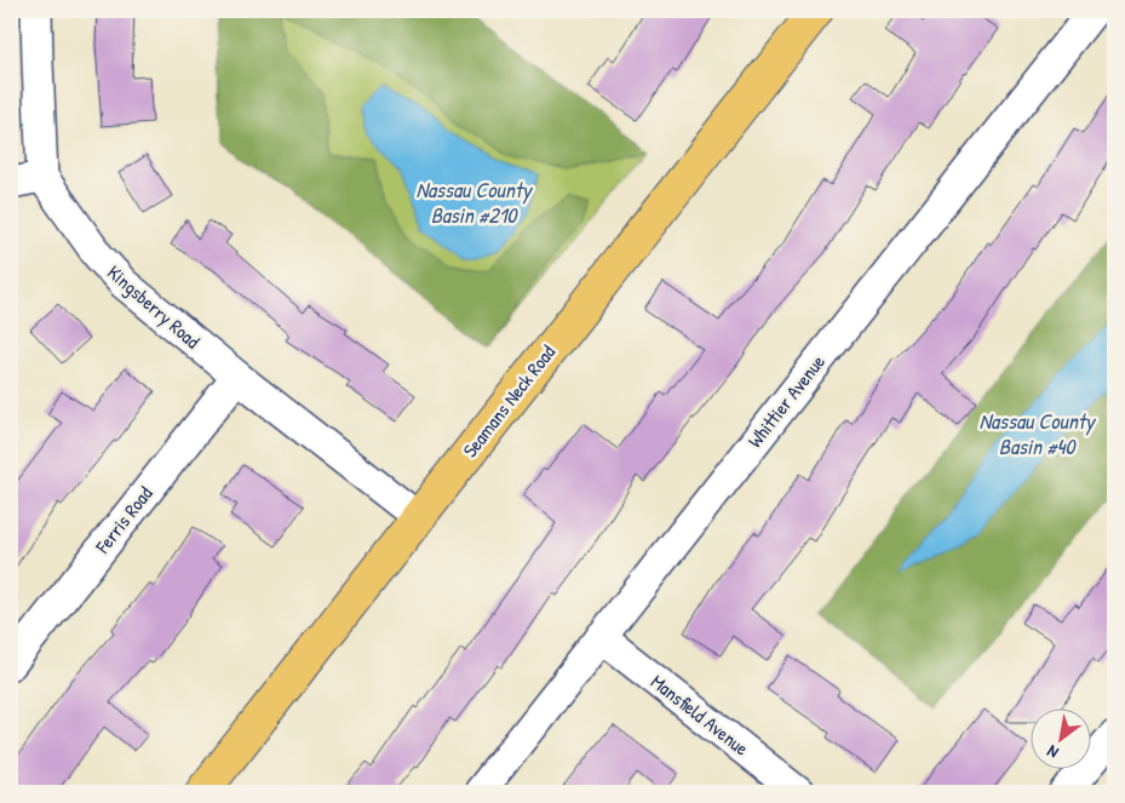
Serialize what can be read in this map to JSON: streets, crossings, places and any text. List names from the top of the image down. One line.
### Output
{"streets":{"main road":["Seamans Neck Road"],"street":["Kingsberry Road","Whittier Avenue","Ferris Road","Mansfield Avenue"]},"crossings":[["Kingsberry Road","Seamans Neck Road"],["Kingsberry Road","Ferris Road"],["Whittier Avenue","Mansfield Avenue"]],"water":["Nassau County Basin #210","Nassau County Basin #40"],"north":"bottom left"}
